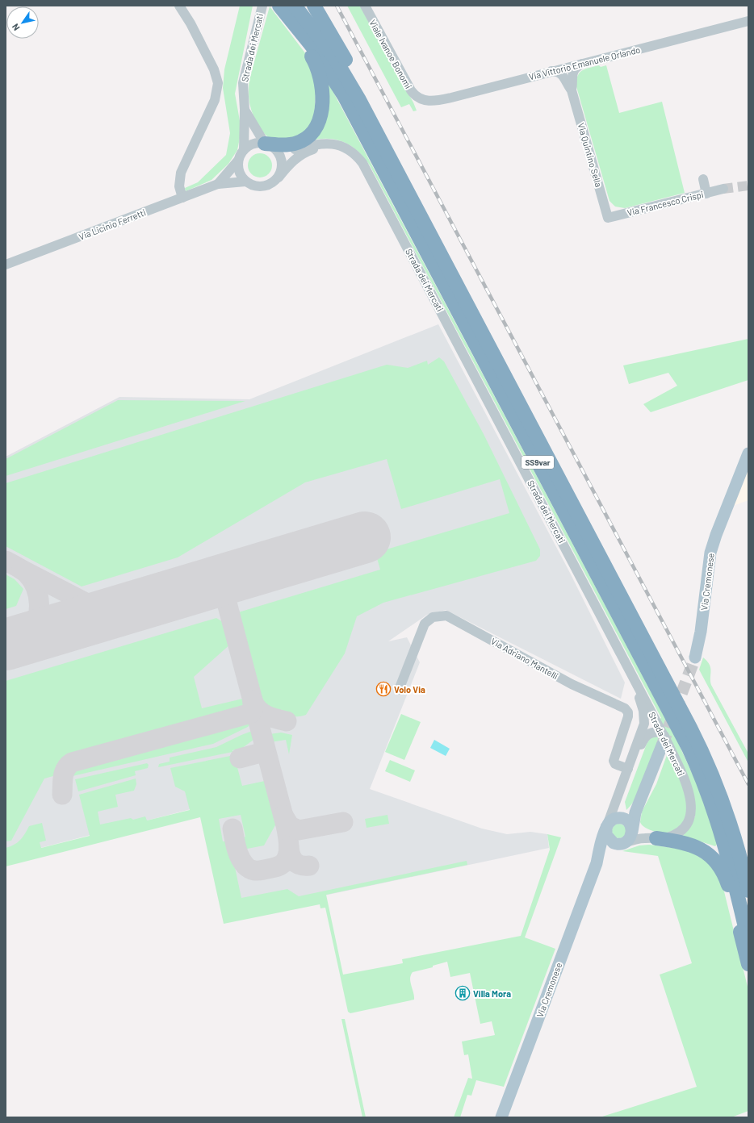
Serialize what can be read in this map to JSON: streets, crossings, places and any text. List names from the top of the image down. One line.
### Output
{"streets":{"highway":["SS9var"],"main road":["Via Cremonese"],"street":["Strada dei Mercati","Viale Ivanoe Bonomi","Via Vittorio Emanuele Orlando","Via Quintino Sella","Via Francesco Crispi","Via Licinio Ferretti","Via Adriano Mantelli"]},"crossings":[["Strada dei Mercati","Via Licinio Ferretti"],["Strada dei Mercati","Via Cremonese"],["Strada dei Mercati","Via Adriano Mantelli"],["Viale Ivanoe Bonomi","Via Vittorio Emanuele Orlando"],["Via Vittorio Emanuele Orlando","Via Quintino Sella"],["Via Quintino Sella","Via Francesco Crispi"]],"places":{"restaurant":["Volo Via"],"building":["Villa Mora"]},"north":"bottom left"}
